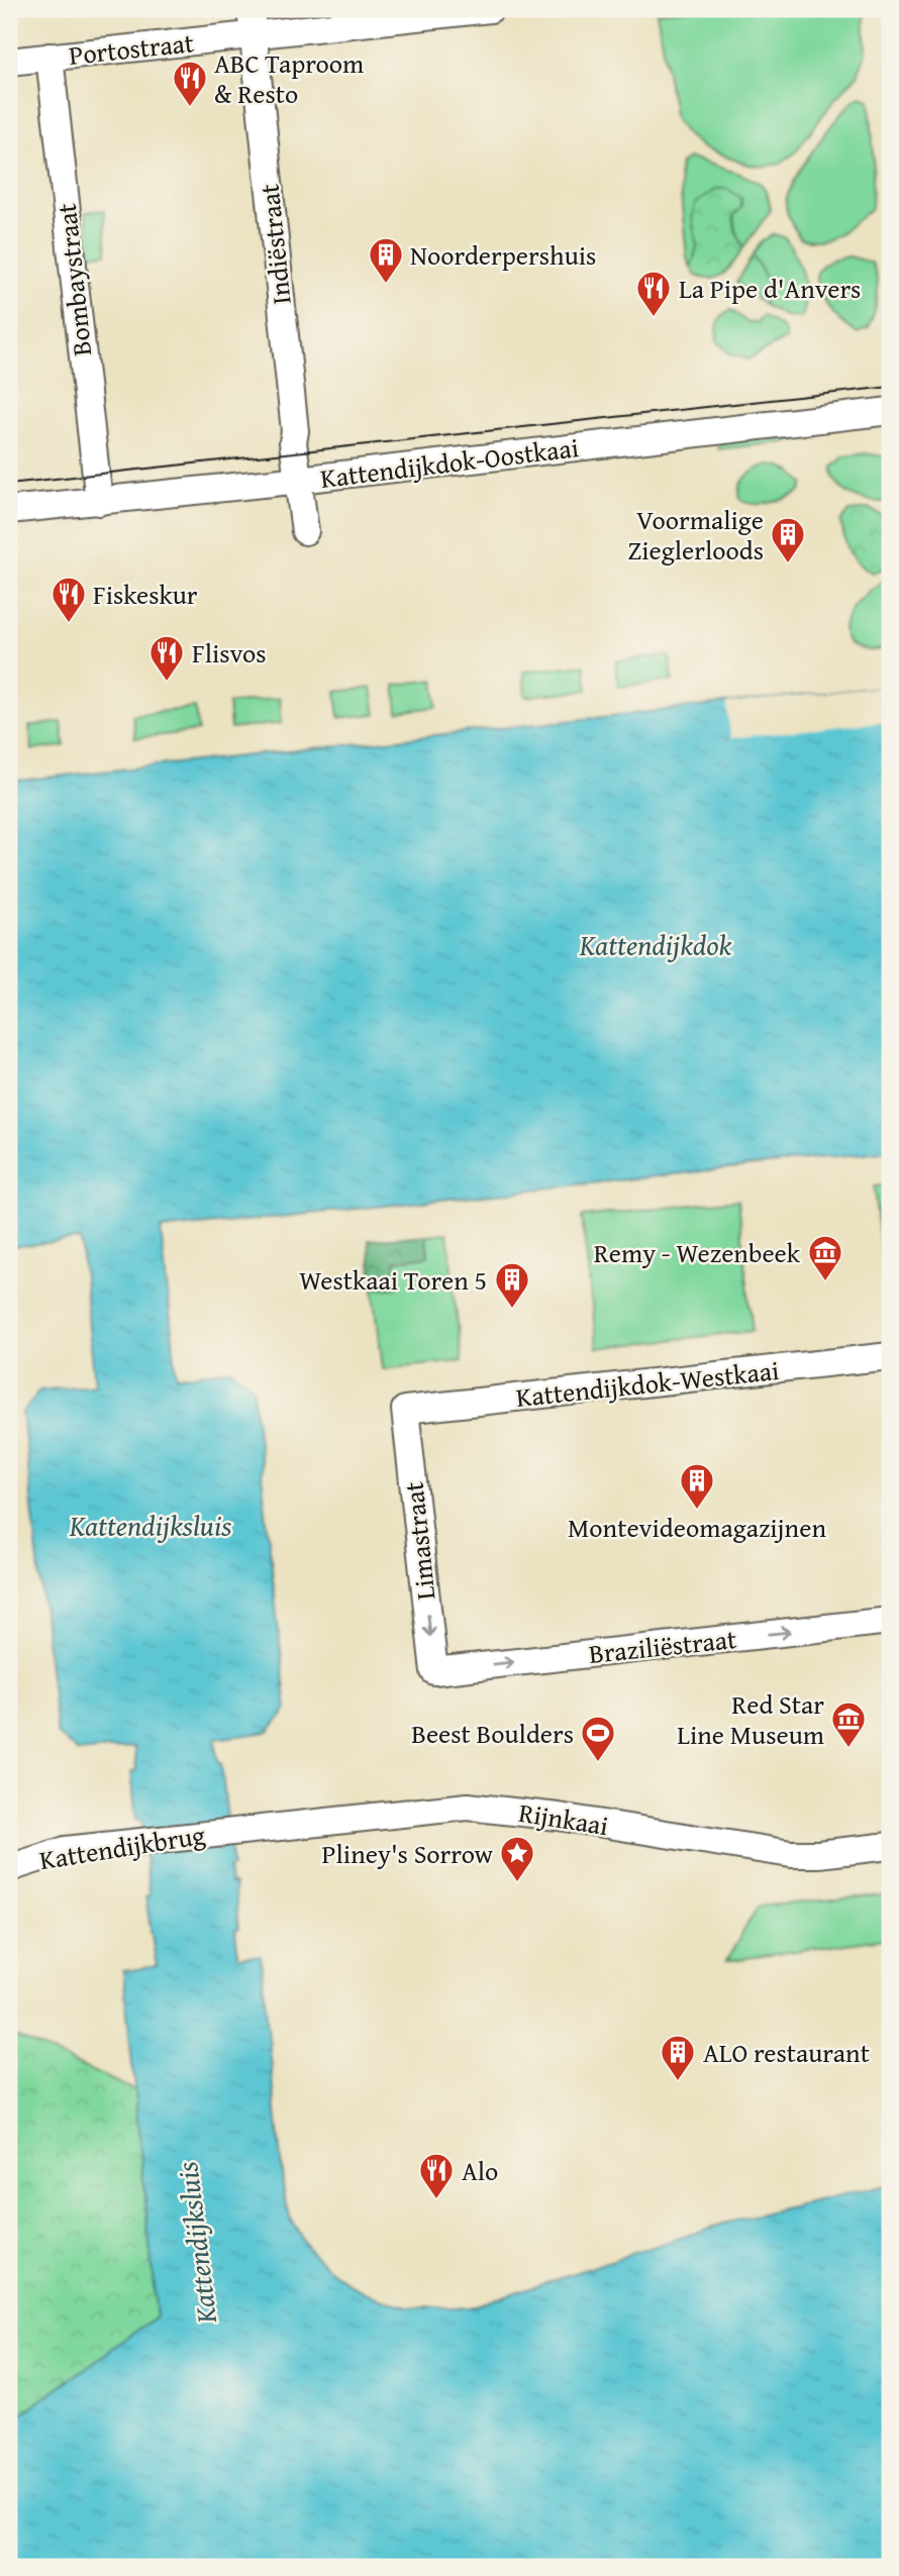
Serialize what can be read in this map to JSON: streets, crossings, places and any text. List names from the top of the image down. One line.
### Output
{"streets":{"street":["Portostraat","Indiëstraat","Bombaystraat","Kattendijkdok-Oostkaai","Kattendijkdok-Westkaai","Limastraat","Braziliëstraat","Rijnkaai","Kattendijkbrug"]},"crossings":[["Portostraat","Indiëstraat"],["Portostraat","Bombaystraat"],["Indiëstraat","Kattendijkdok-Oostkaai"],["Bombaystraat","Kattendijkdok-Oostkaai"],["Kattendijkdok-Westkaai","Limastraat"],["Limastraat","Braziliëstraat"],["Rijnkaai","Kattendijkbrug"]],"one_way":["Limastraat","Braziliëstraat"],"water":["Kattendijkdok","Kattendijksluis"],"places":{"restaurant":["ABC Taproom & Resto","La Pipe d'Anvers","Fiskeskur","Flisvos","Alo"],"building":["Noorderpershuis","Voormalige Zieglerloods","Westkaai Toren 5","Montevideomagazijnen","ALO restaurant"],"museum":["Remy - Wezenbeek","Red Star Line Museum"],"sports":["Beest Boulders"],"place":["Pliney's Sorrow"]}}
